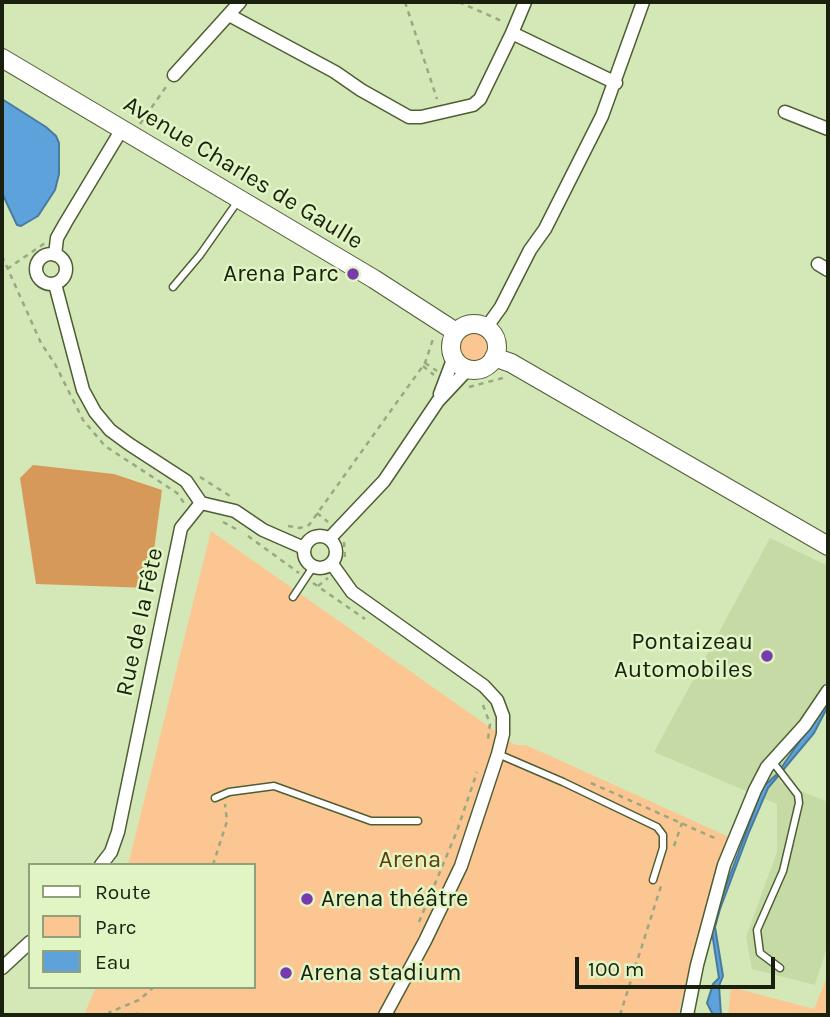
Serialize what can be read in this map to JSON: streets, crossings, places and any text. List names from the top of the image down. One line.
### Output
{"streets":{"main road":["Avenue Charles de Gaulle"],"street":["Rue de la Fête"]},"parks":["Arena"],"places":["Arena Parc","Pontaizeau Automobiles","Arena théâtre","Arena stadium"],"legend":["Route","Parc","Eau"],"scale_bar":"100 m"}
